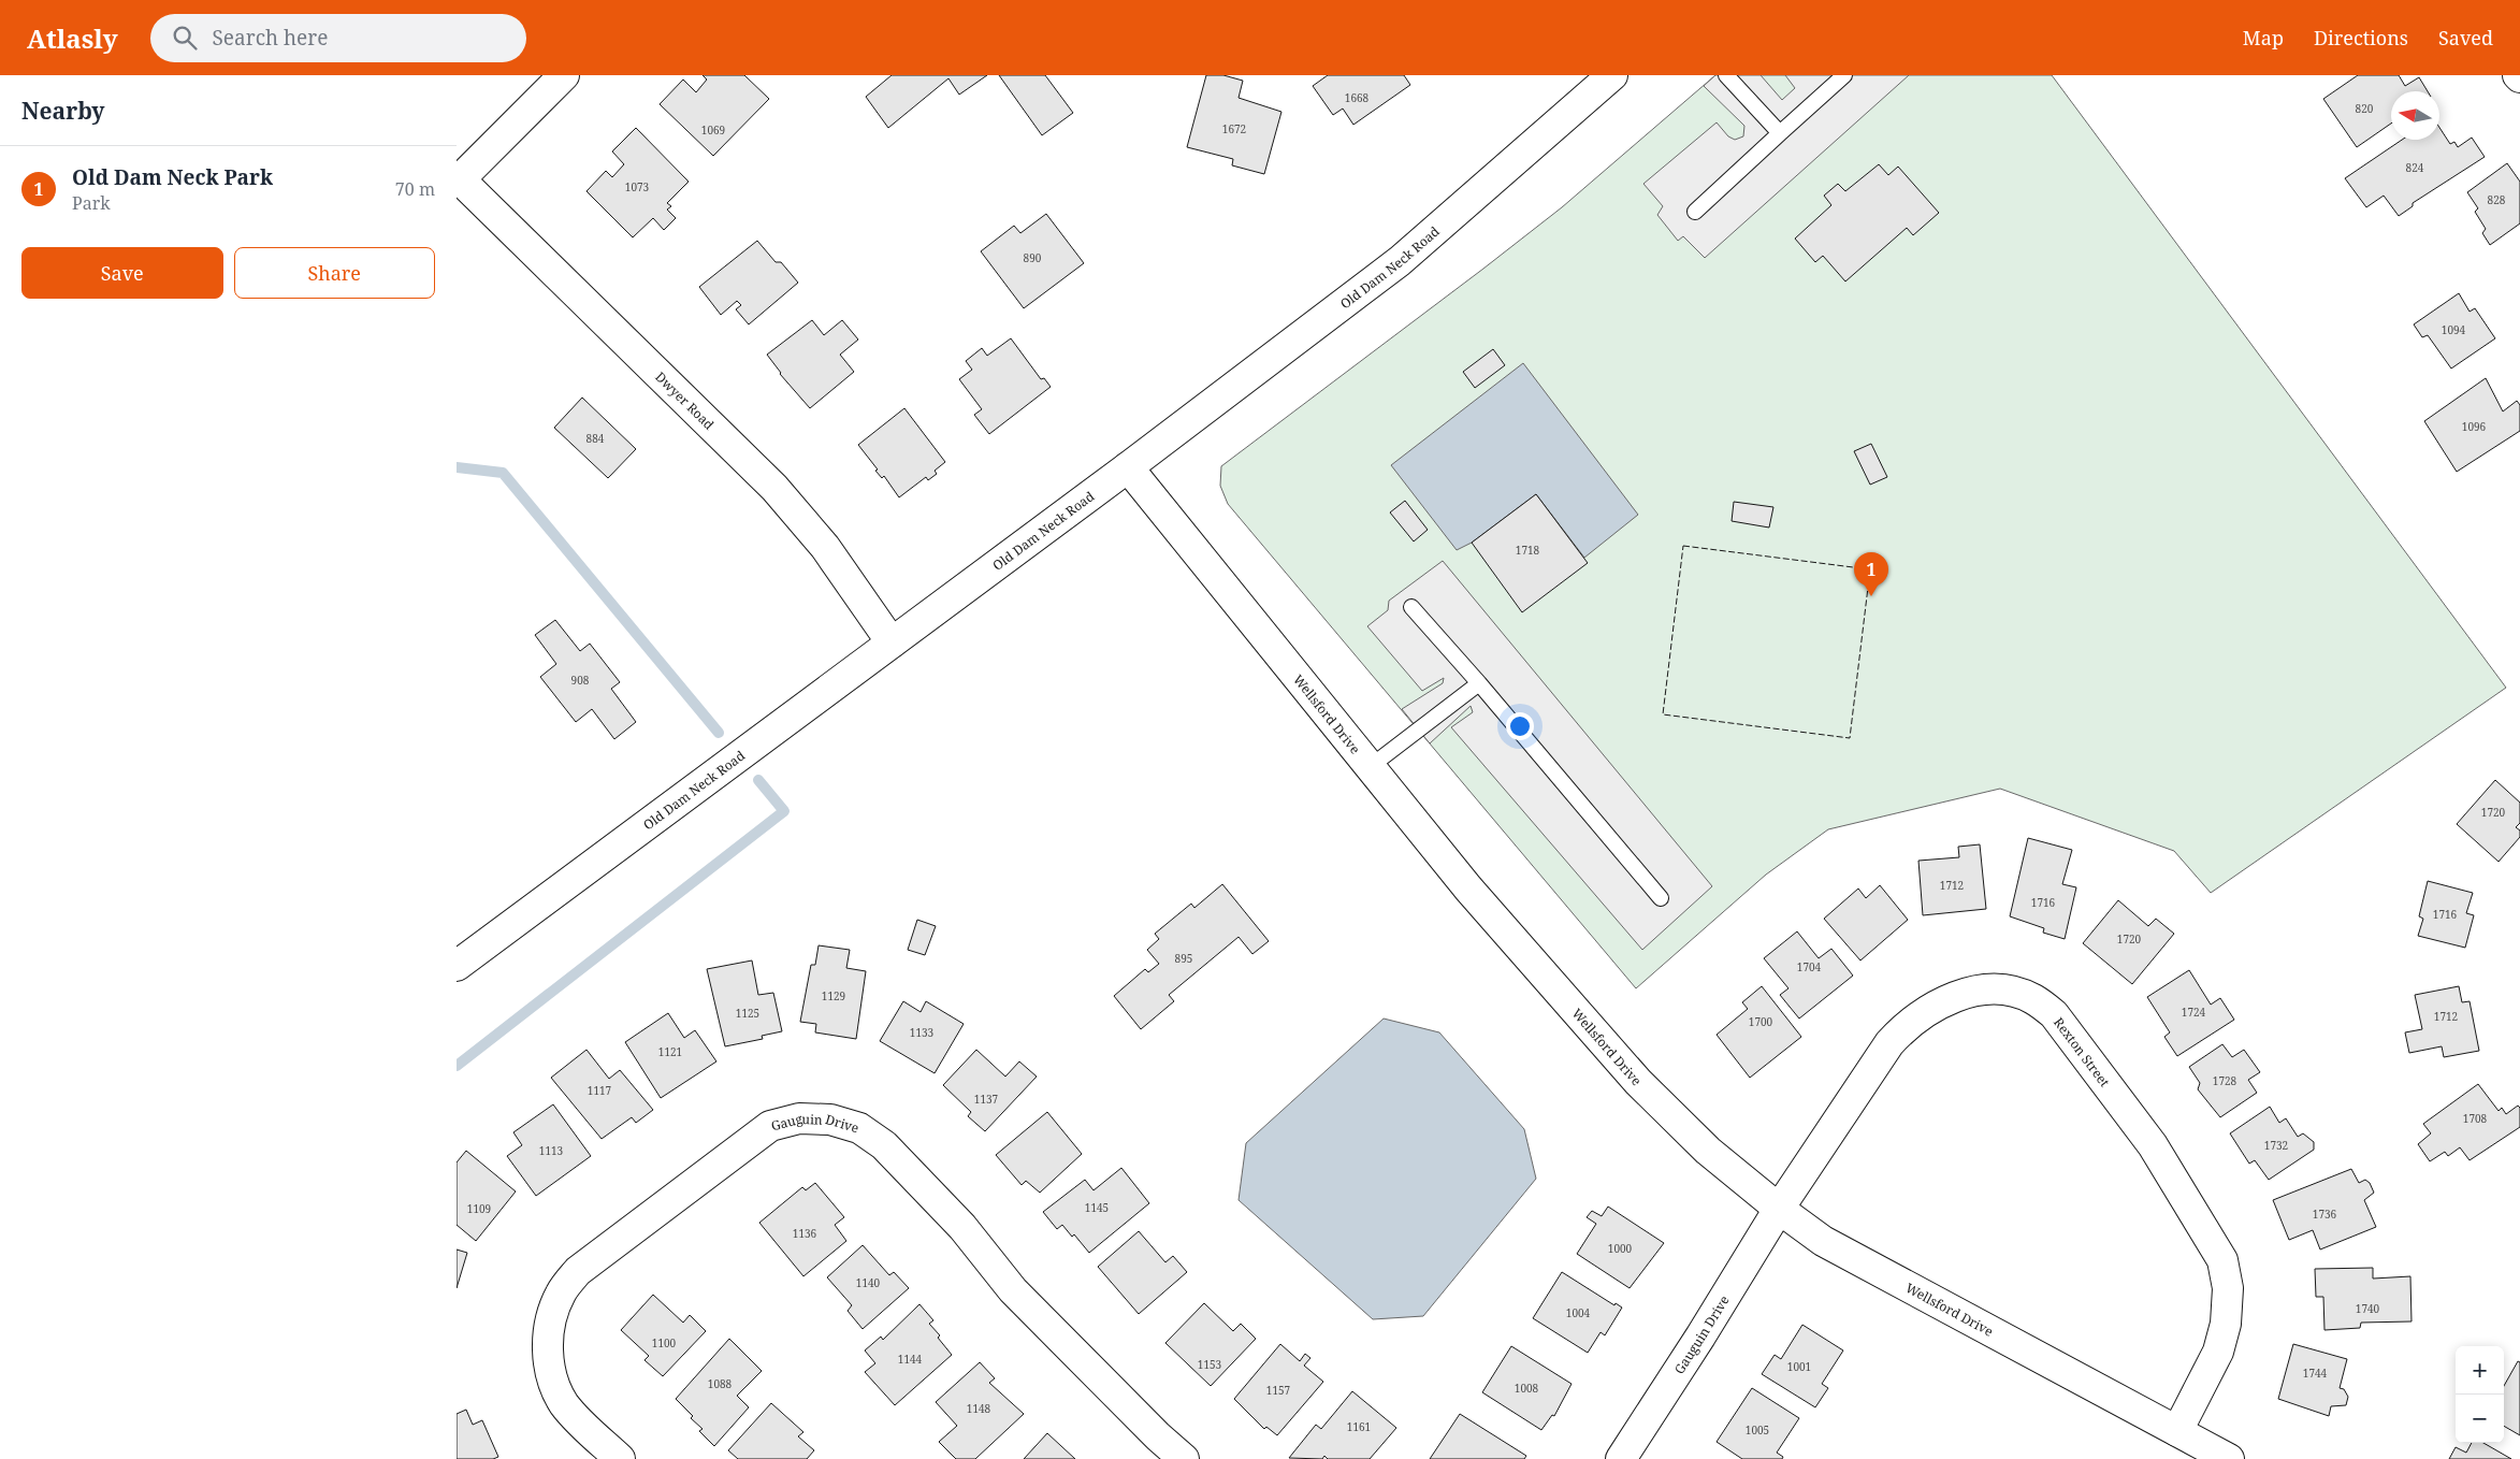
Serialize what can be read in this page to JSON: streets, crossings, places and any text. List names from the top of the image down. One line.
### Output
{"streets":{"street":["Old Dam Neck Road","Dwyer Road","Wellsford Drive","Rexton Street","Gauguin Drive"]},"crossings":[["Old Dam Neck Road","Dwyer Road"],["Old Dam Neck Road","Wellsford Drive"],["Wellsford Drive","Rexton Street"],["Wellsford Drive","Gauguin Drive"],["Rexton Street","Gauguin Drive"]],"house_numbers":["1668","820","1672","1069","824","1073","828","890","1094","1096","884","1718","908","1720","1712","1716","1716","1720","895","1704","1129","1724","1125","1712","1700","1133","1121","1728","1117","1137","1708","1732","1113","1145","1109","1736","1136","1000","1140","1740","1004","1100","1144","1153","1001","1744","1088","1008","1157","1148","1161","1005"],"north":"left","page":{"header":"Atlasly","search":"Search here","nav":["Map","Directions","Saved"],"heading":"Nearby","list":[{"mark":"1","name":"Old Dam Neck Park","note":"Park","value":"70 m"}],"buttons":["Save","Share"],"pins":"1","map_buttons":["+","−"]}}
